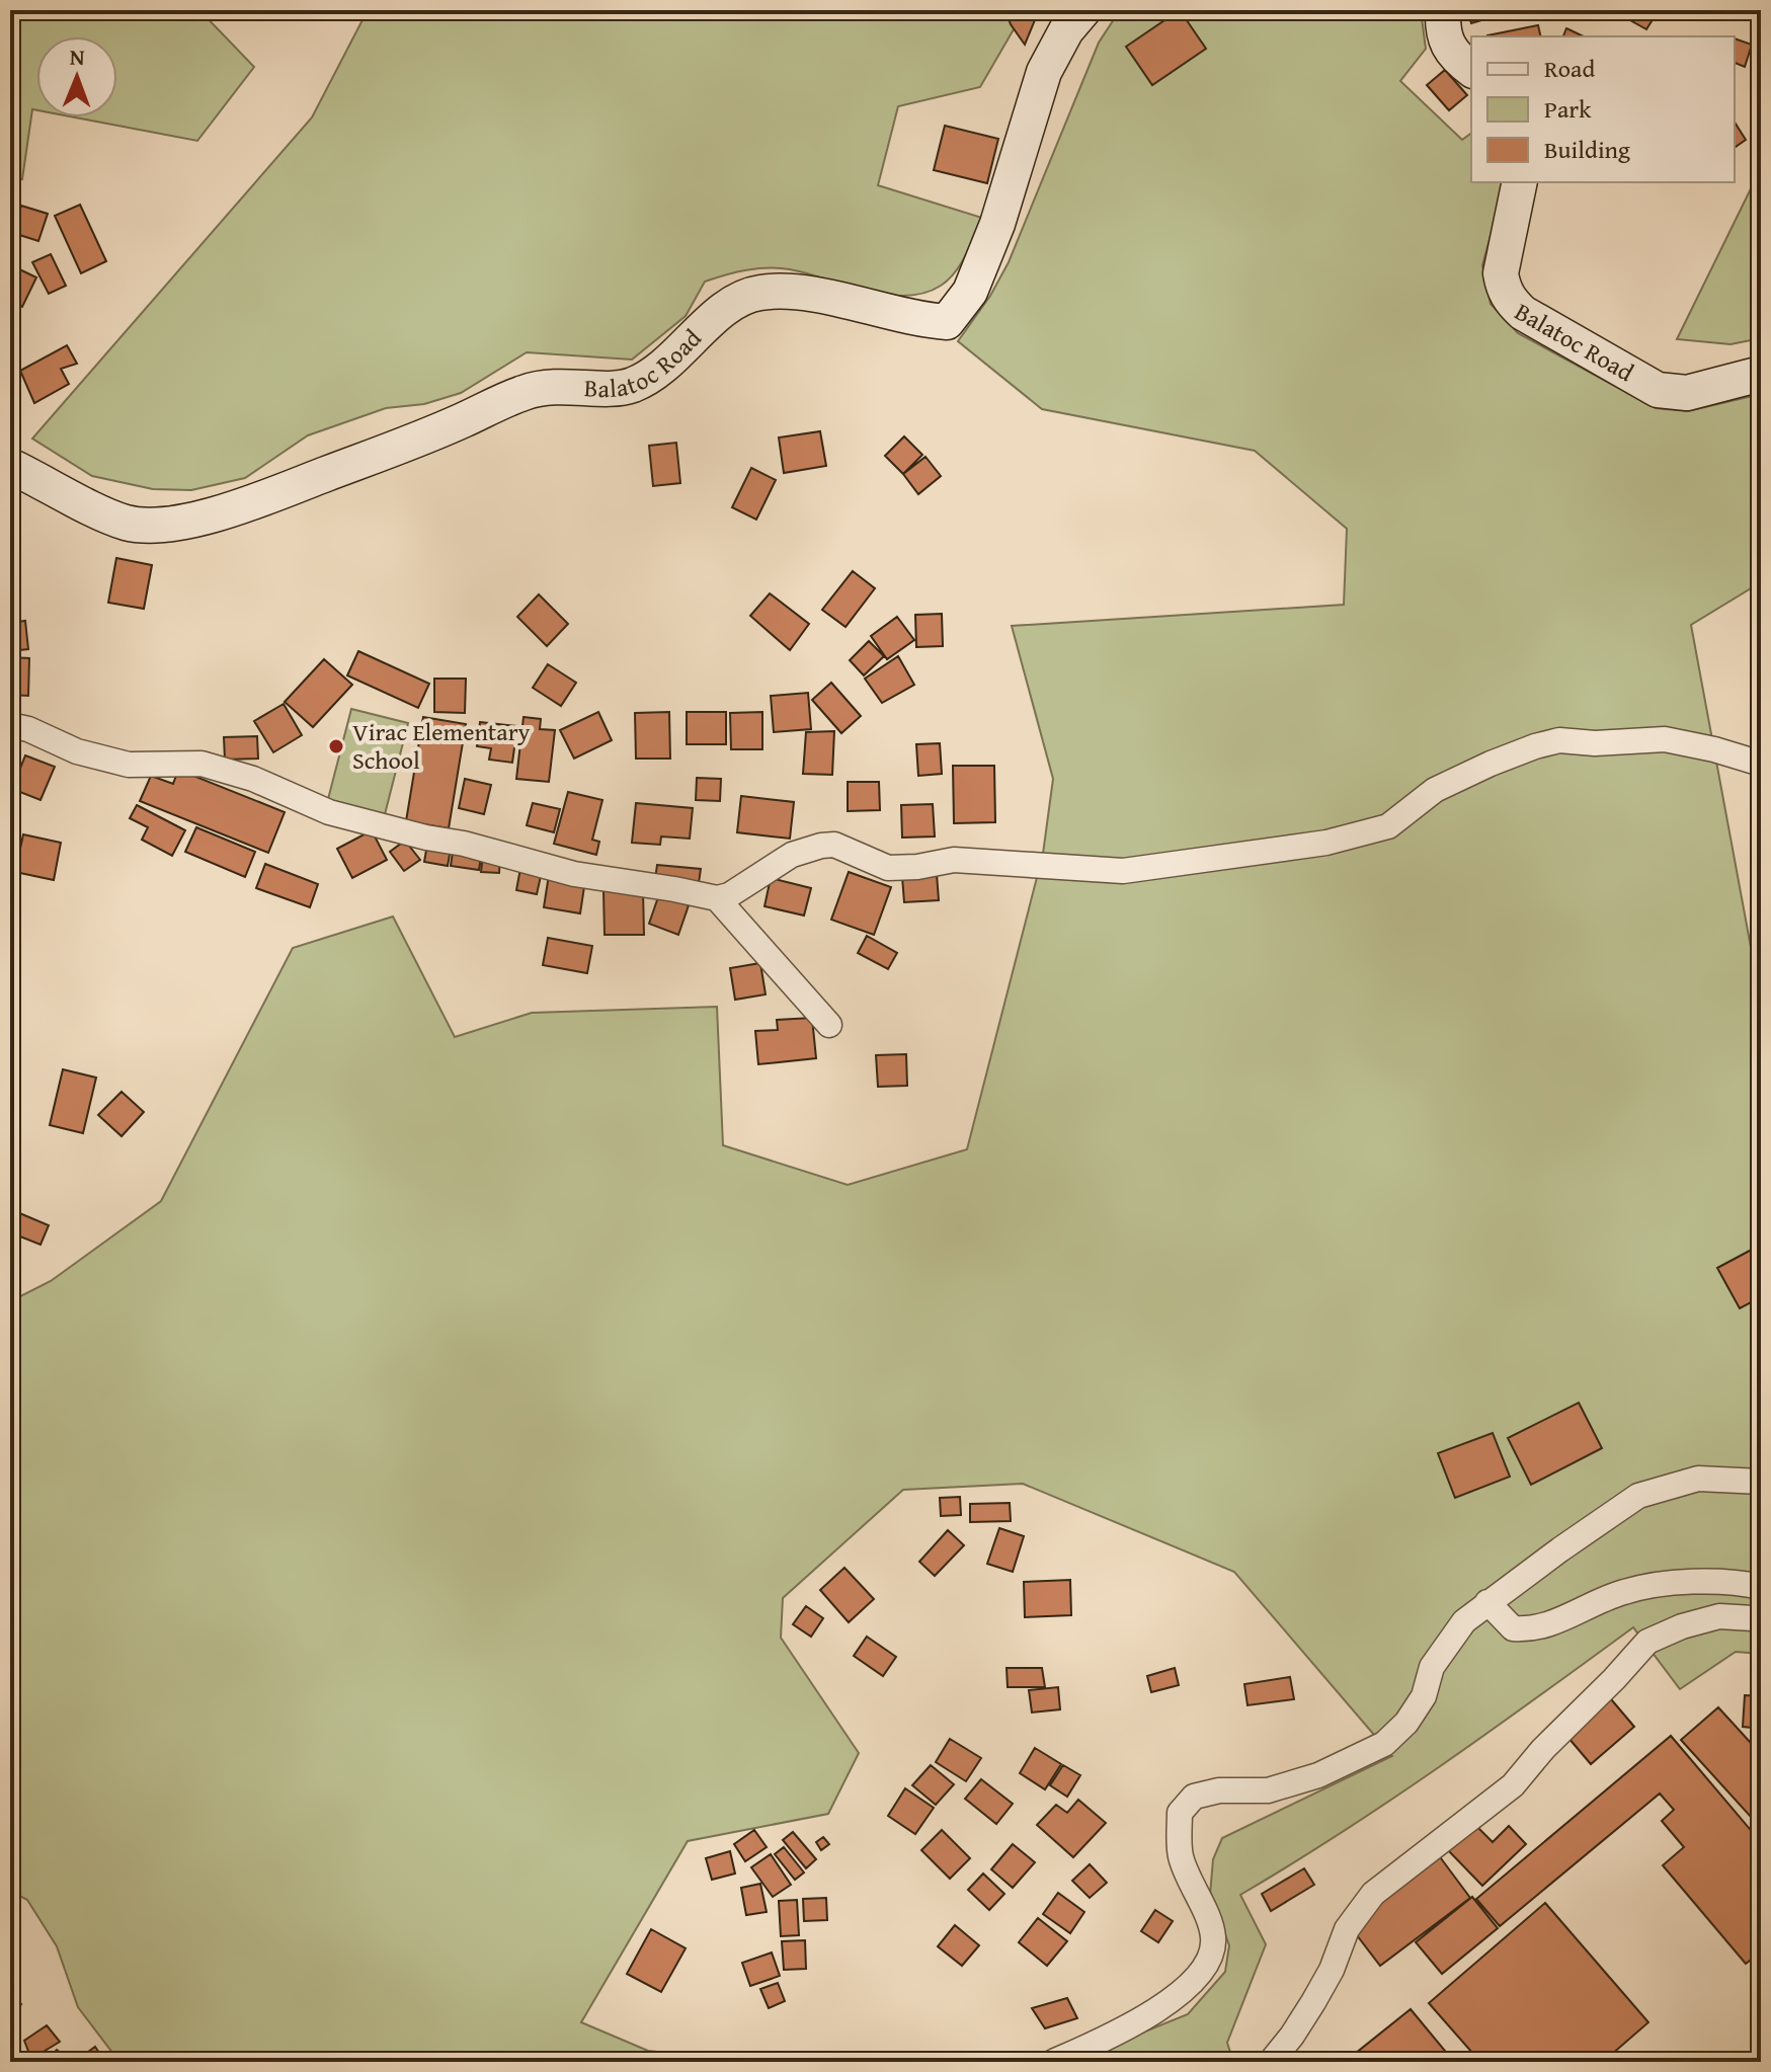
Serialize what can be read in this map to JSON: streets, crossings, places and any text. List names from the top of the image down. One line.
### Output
{"streets":{"main road":["Balatoc Road"]},"places":["Virac Elementary School"],"legend":["Road","Park","Building"],"north":"top"}
